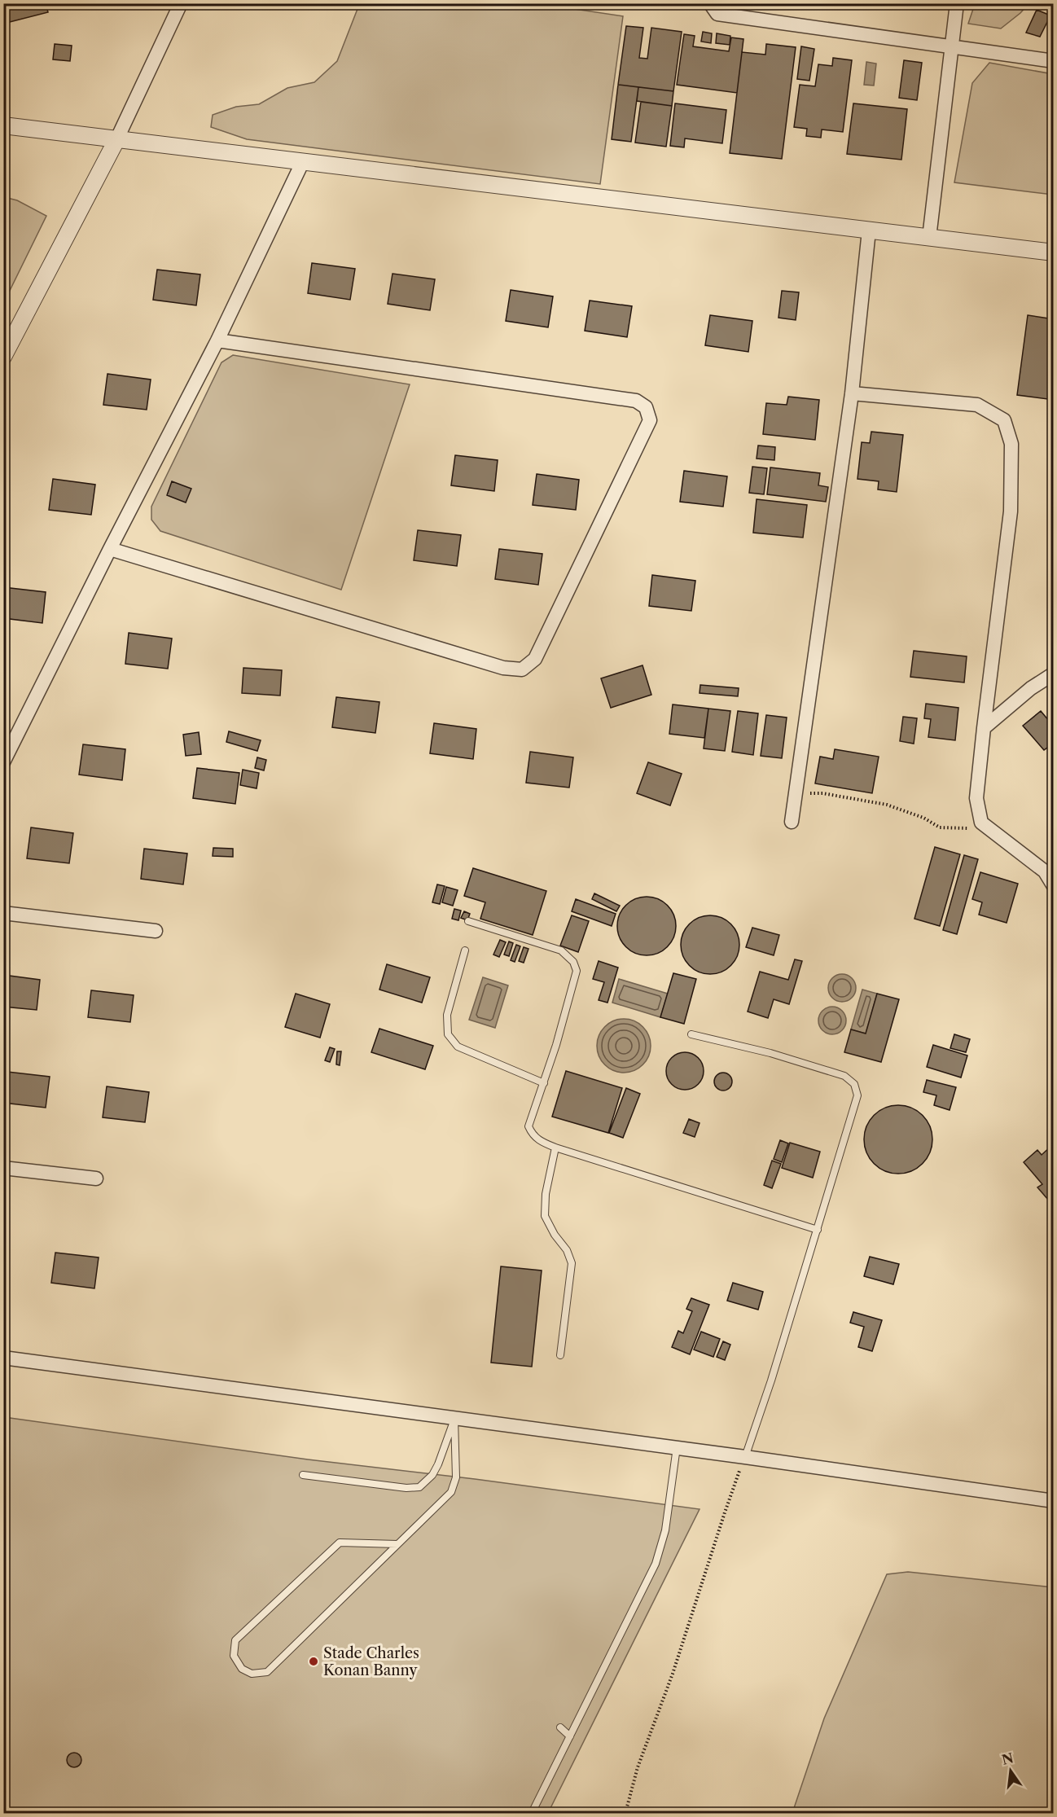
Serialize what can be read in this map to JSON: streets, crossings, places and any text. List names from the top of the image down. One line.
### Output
{"places":["Stade Charles Konan Banny"],"north":"top"}
